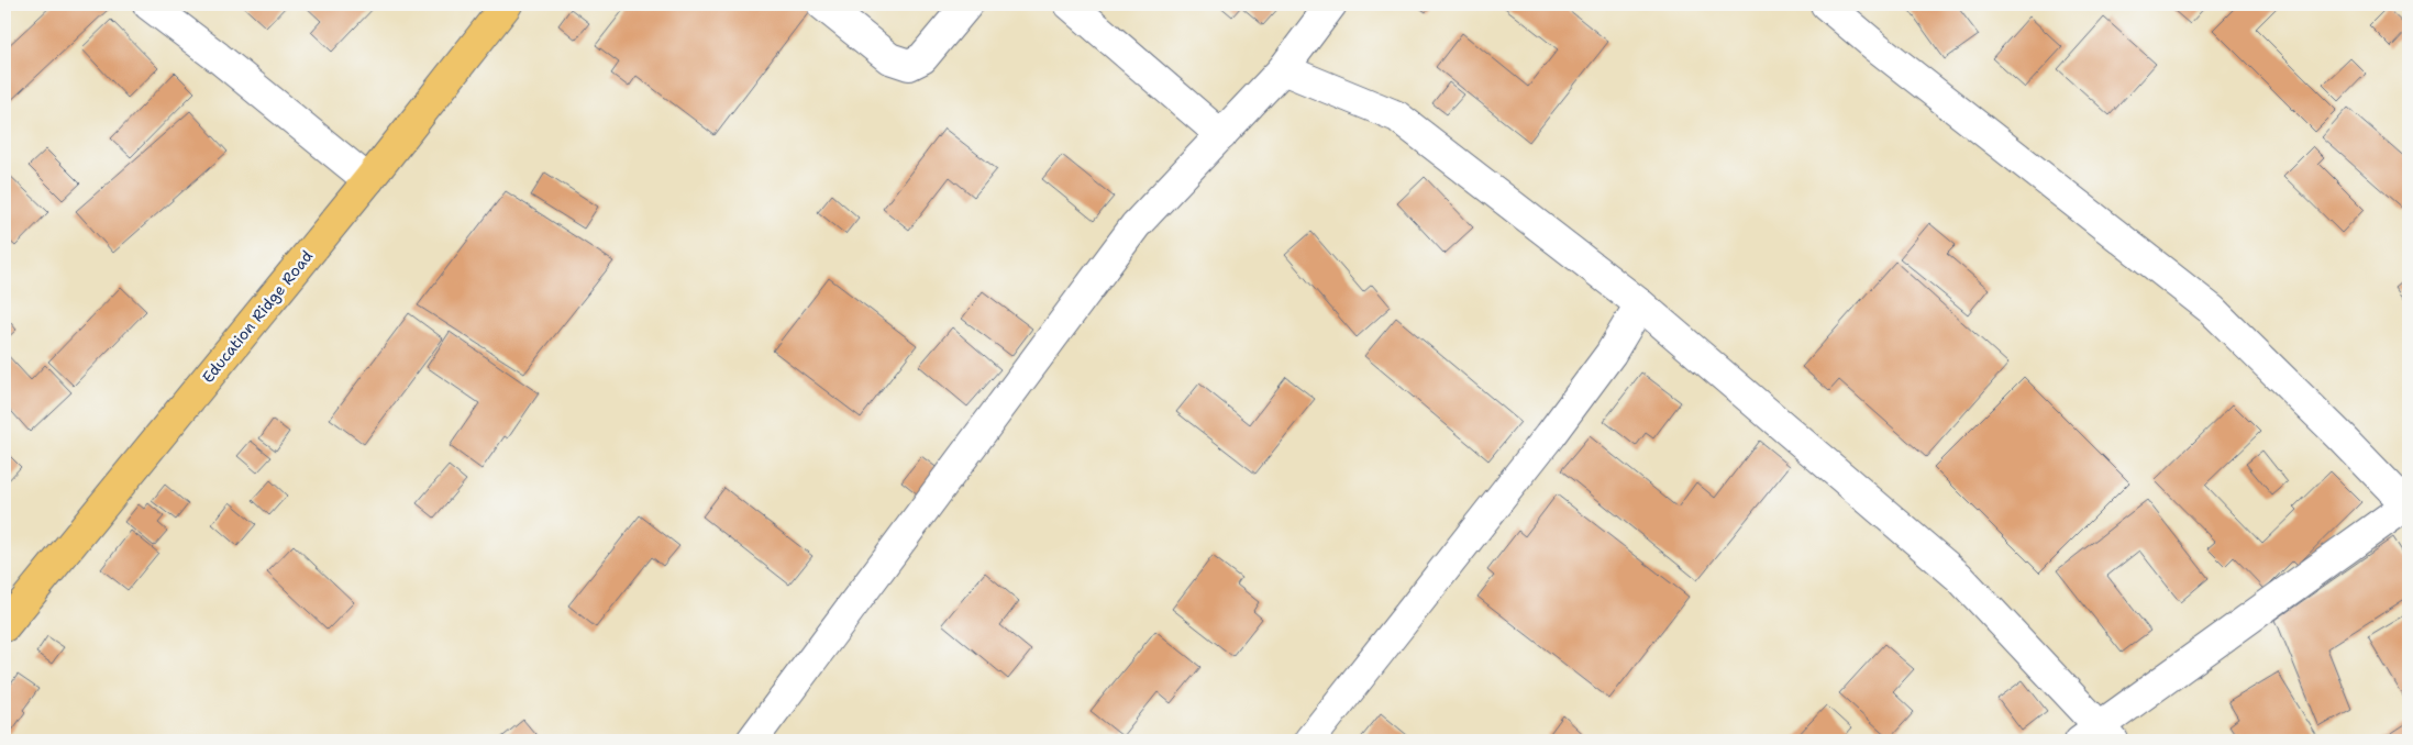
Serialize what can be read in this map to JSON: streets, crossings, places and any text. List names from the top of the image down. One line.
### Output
{"streets":{"main road":["Education Ridge Road"]}}
